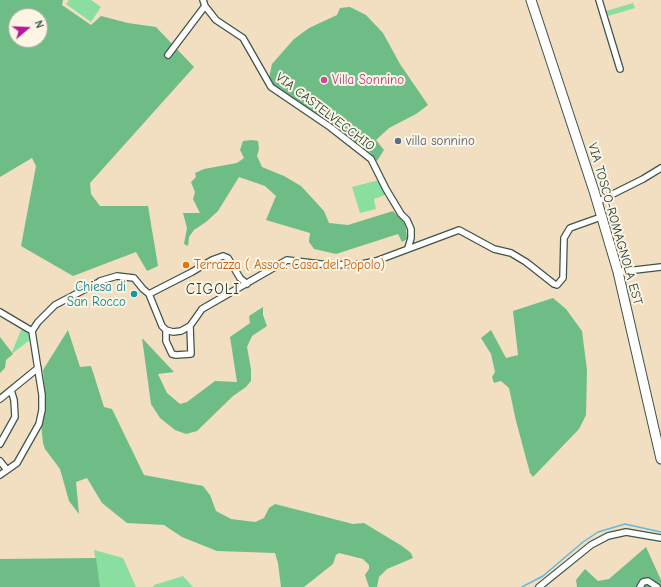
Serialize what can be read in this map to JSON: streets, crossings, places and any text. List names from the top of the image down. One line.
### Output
{"streets":{"main road":["VIA TOSCO-ROMAGNOLA EST"],"street":["VIA CASTELVECCHIO"]},"districts":["CIGOLI"],"places":["Villa Sonnino","villa sonnino","Terrazza ( Assoc. Casa del Popolo)","Chiesa di San Rocco"],"north":"right"}
